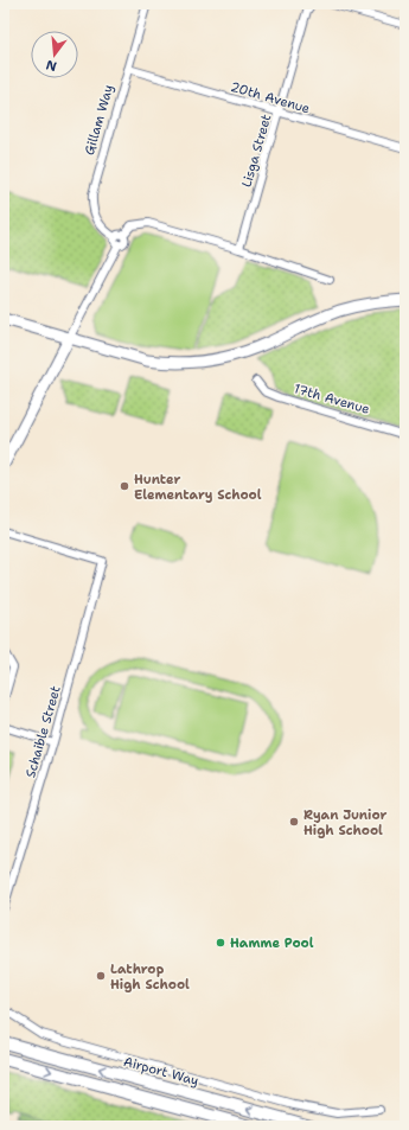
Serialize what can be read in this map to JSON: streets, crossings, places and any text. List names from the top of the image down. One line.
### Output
{"streets":{"main road":["Airport Way"],"street":["20th Avenue","Gillam Way","Lisga Street","17th Avenue","Schaible Street"]},"crossings":[["20th Avenue","Gillam Way"],["20th Avenue","Lisga Street"]],"places":["Hunter Elementary School","Ryan Junior High School","Hamme Pool","Lathrop High School"],"north":"bottom"}
